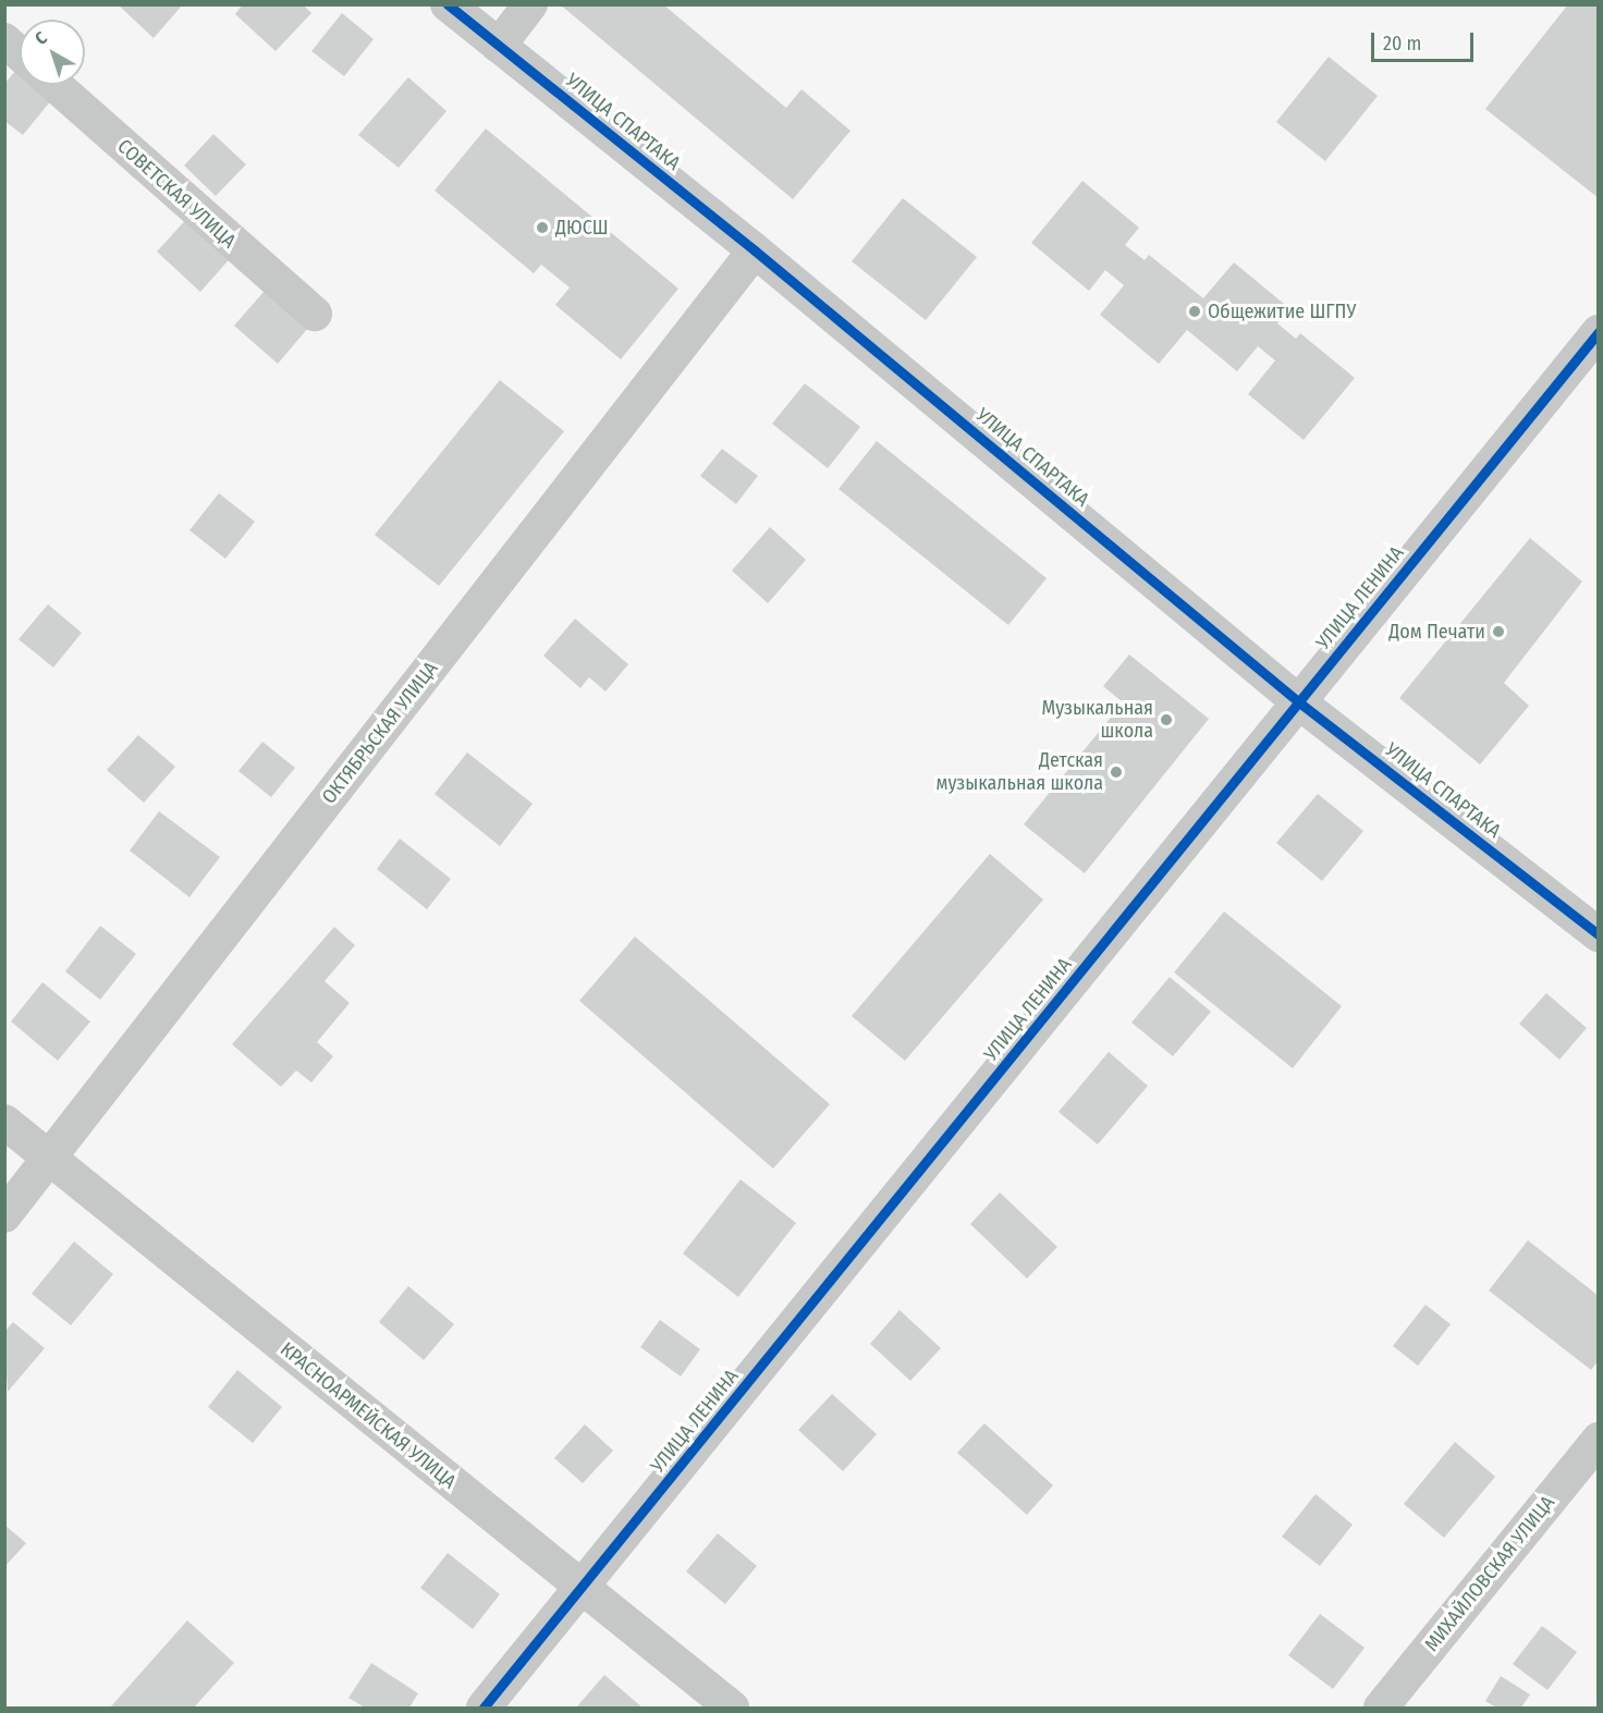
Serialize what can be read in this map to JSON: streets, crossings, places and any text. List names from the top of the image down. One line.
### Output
{"streets":{"street":["УЛИЦА СПАРТАКА","СОВЕТСКАЯ УЛИЦА","УЛИЦА ЛЕНИНА","ОКТЯБРЬСКАЯ УЛИЦА","КРАСНОАРМЕЙСКАЯ УЛИЦА","МИХАЙЛОВСКАЯ УЛИЦА"]},"crossings":[["УЛИЦА СПАРТАКА","УЛИЦА ЛЕНИНА"],["УЛИЦА СПАРТАКА","ОКТЯБРЬСКАЯ УЛИЦА"],["УЛИЦА ЛЕНИНА","КРАСНОАРМЕЙСКАЯ УЛИЦА"],["ОКТЯБРЬСКАЯ УЛИЦА","КРАСНОАРМЕЙСКАЯ УЛИЦА"]],"places":["ДЮСШ","Общежитие ШГПУ","Дом Печати","Музыкальная школа","Детская музыкальная школа"],"scale_bar":"20 m","north":"top left"}
